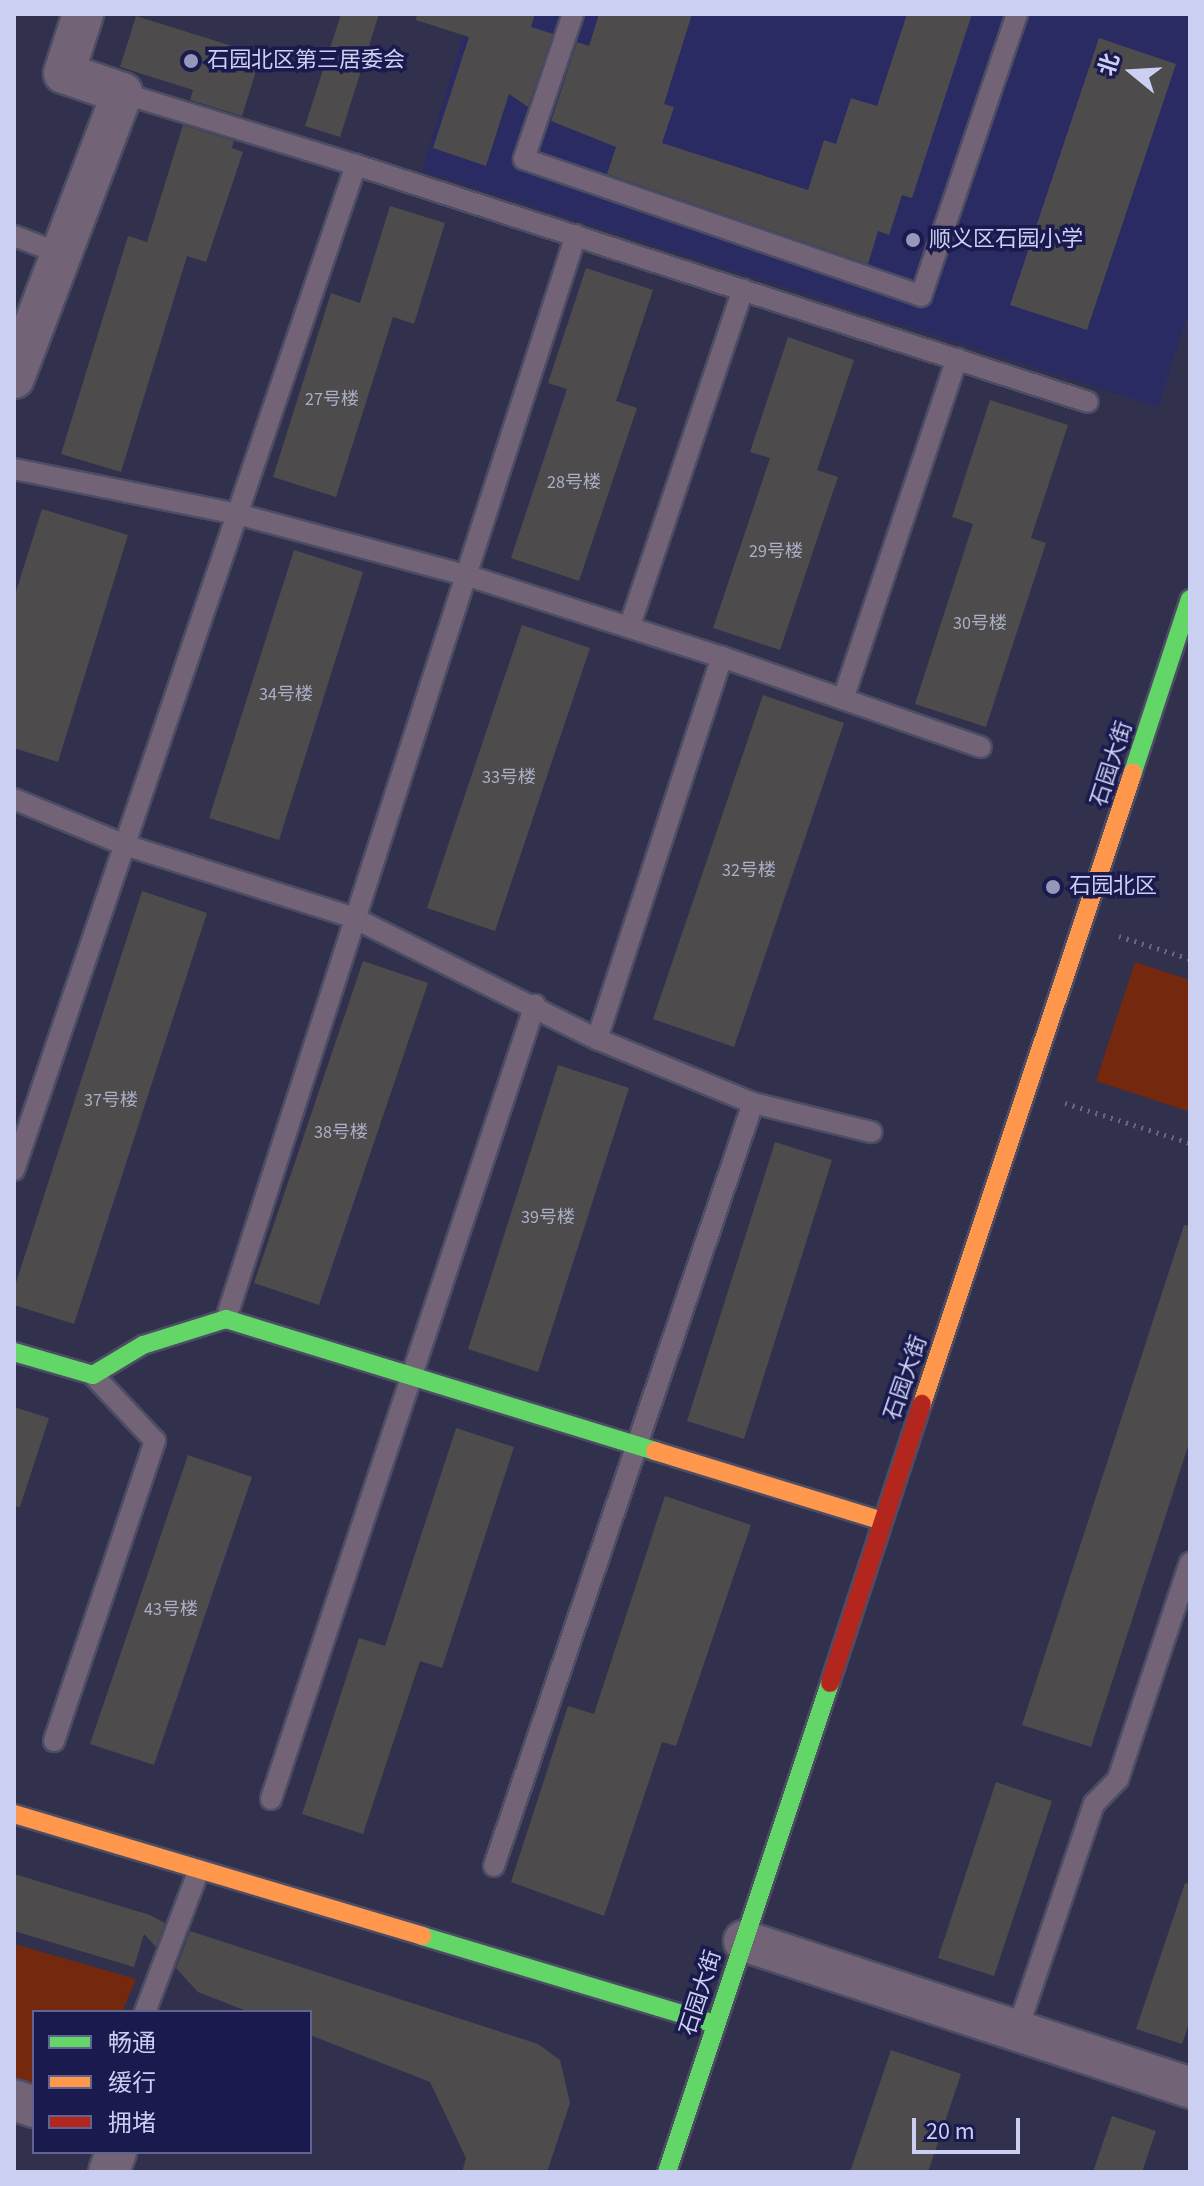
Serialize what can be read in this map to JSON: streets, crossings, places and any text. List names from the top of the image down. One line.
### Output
{"streets":{"street":["石园大街"]},"places":["石园北区第三居委会","顺义区石园小学","石园北区"],"house_numbers":["27号楼","28号楼","29号楼","30号楼","34号楼","33号楼","32号楼","37号楼","38号楼","39号楼","43号楼"],"legend":["畅通","缓行","拥堵"],"scale_bar":"20 m","north":"left"}
